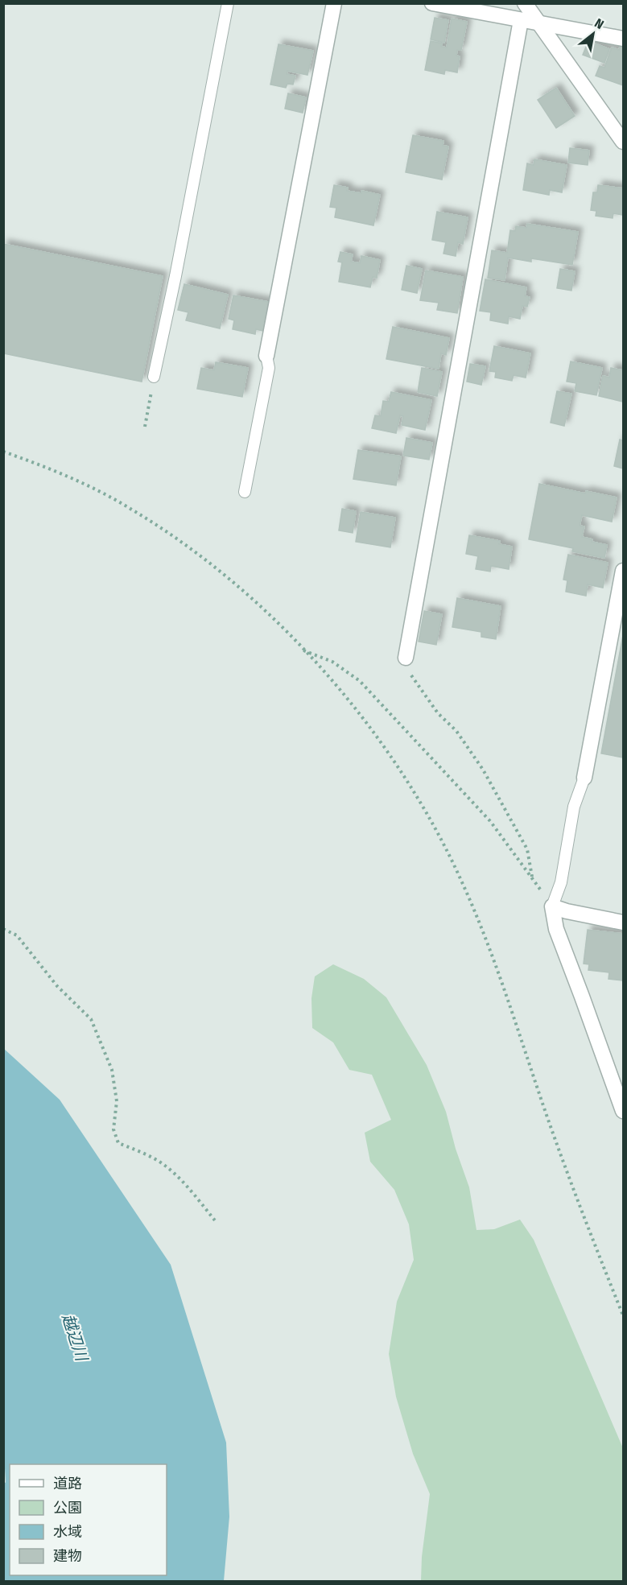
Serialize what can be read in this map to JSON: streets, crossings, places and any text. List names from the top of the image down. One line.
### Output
{"water":["越辺川"],"legend":["道路","公園","水域","建物"],"north":"top right"}
